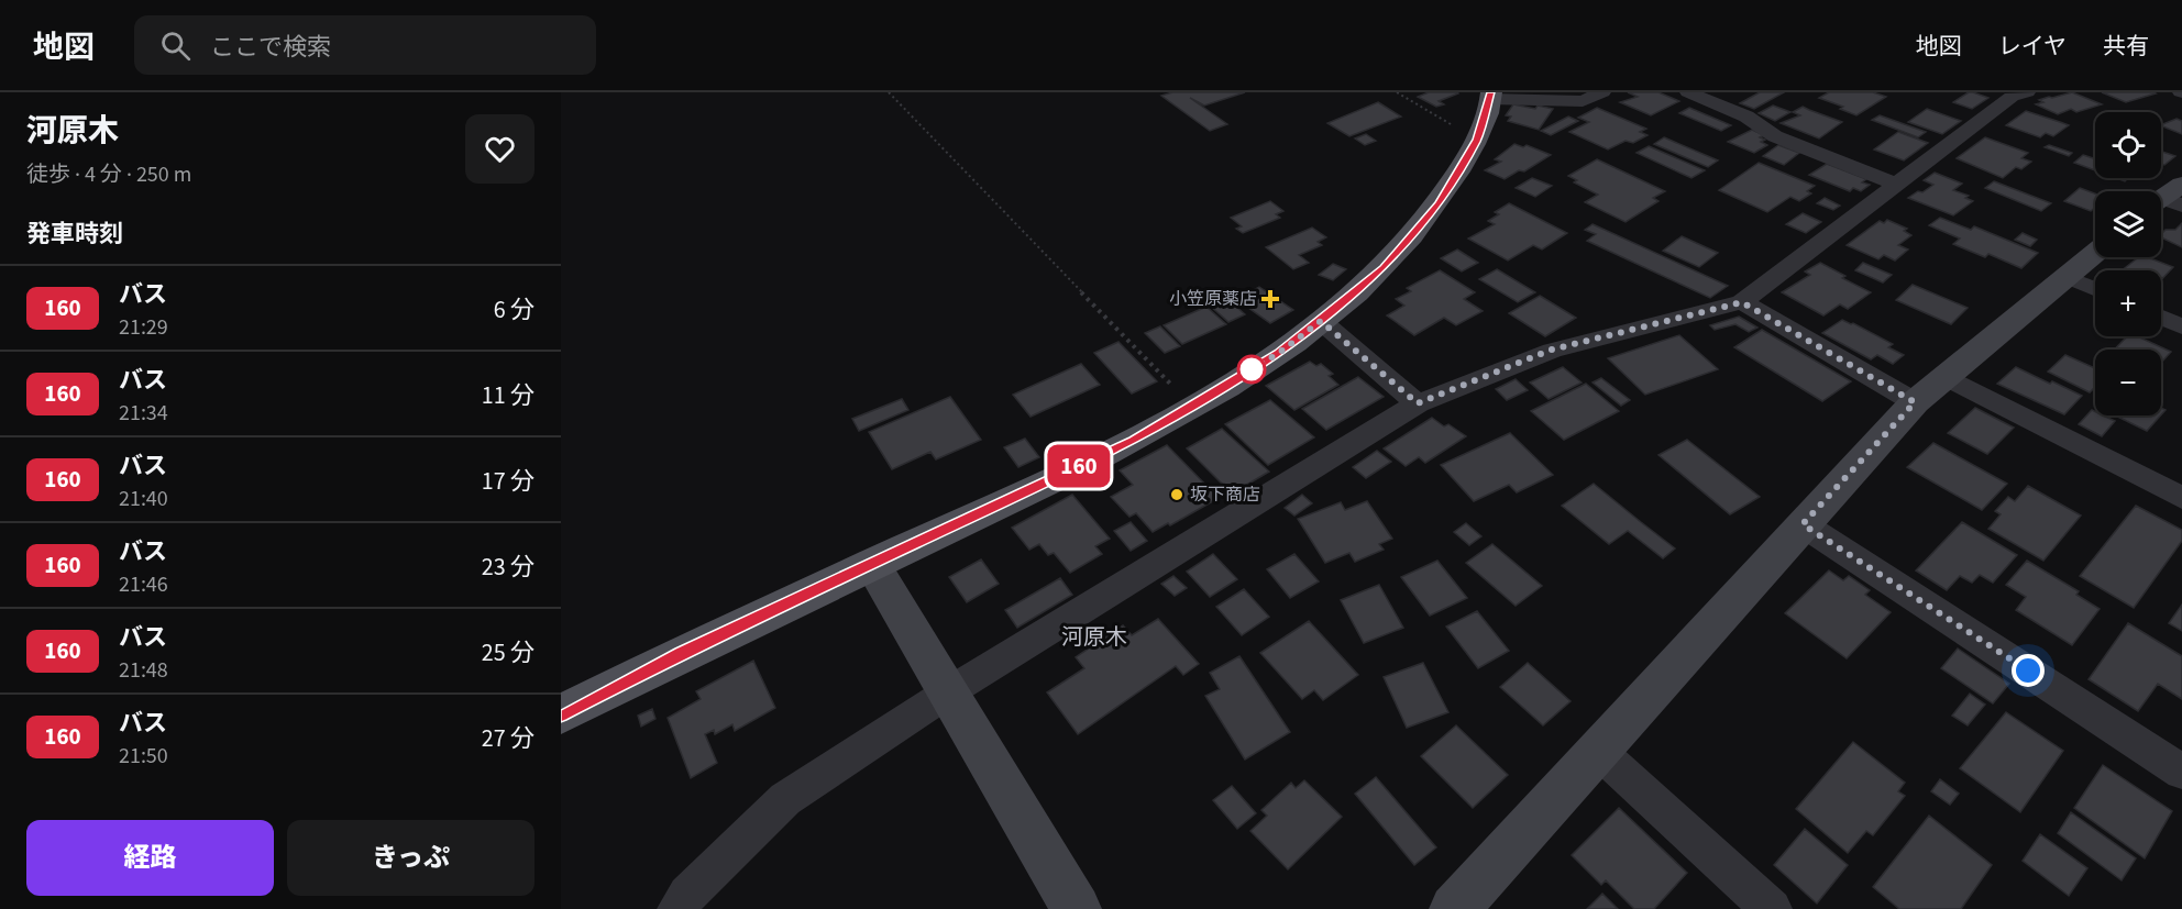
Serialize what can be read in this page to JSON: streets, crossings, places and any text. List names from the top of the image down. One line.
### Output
{"districts":["河原木"],"places":{"health":["小笠原薬店"],"other":["坂下商店"]},"lines":["bus line 160"],"page":{"header":"地図","search":"ここで検索","nav":["地図","レイヤ","共有"],"heading":[["河原木","徒歩 · 4 分 · 250 m"],"発車時刻"],"on_map":"160","map_buttons":["+","−"],"list":[{"mark":"160","name":"バス","note":"21:29","value":"6 分"},{"mark":"160","name":"バス","note":"21:34","value":"11 分"},{"mark":"160","name":"バス","note":"21:40","value":"17 分"},{"mark":"160","name":"バス","note":"21:46","value":"23 分"},{"mark":"160","name":"バス","note":"21:48","value":"25 分"},{"mark":"160","name":"バス","note":"21:50","value":"27 分"}],"buttons":["経路","きっぷ"]}}
